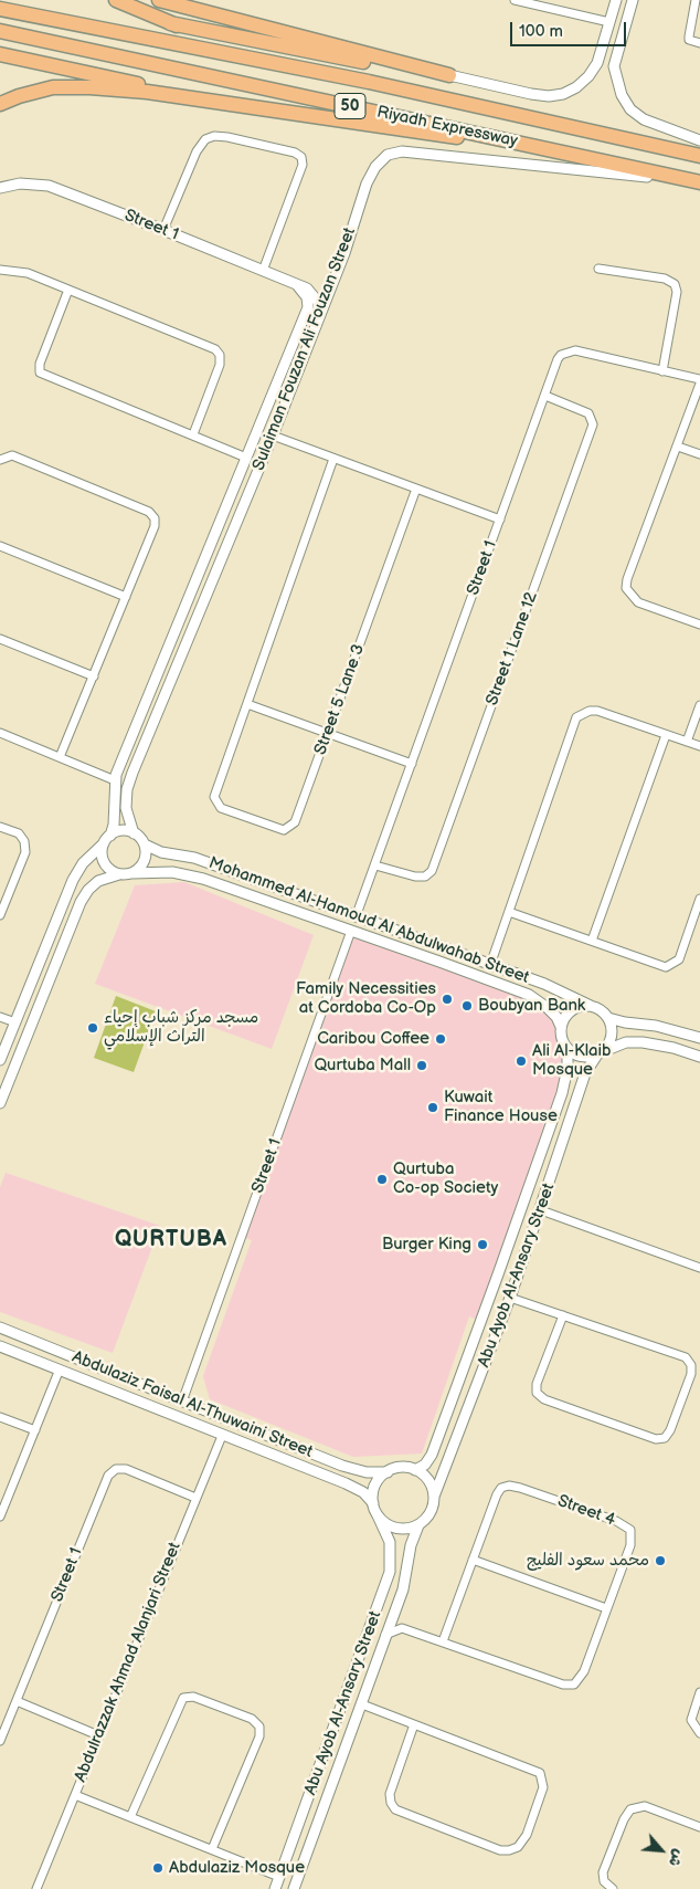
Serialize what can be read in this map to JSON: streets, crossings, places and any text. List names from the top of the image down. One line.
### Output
{"streets":{"highway":["50","Riyadh Expressway"],"street":["Street 1","Sulaiman Fouzan Ali Fouzan Street","Street 1 Lane 12","Street 5 Lane 3","Mohammed Al-Hamoud Al Abdulwahab Street","Abu Ayob Al-Ansary Street","Abdulaziz Faisal Al-Thuwaini Street","Street 4","Abdulrazzak Ahmad Alanjari Street"]},"crossings":[["Riyadh Expressway","Sulaiman Fouzan Ali Fouzan Street"],["Street 1","Sulaiman Fouzan Ali Fouzan Street"],["Street 1","Street 1 Lane 12"],["Street 1","Mohammed Al-Hamoud Al Abdulwahab Street"],["Street 1","Abdulaziz Faisal Al-Thuwaini Street"],["Street 1","Abdulrazzak Ahmad Alanjari Street"],["Sulaiman Fouzan Ali Fouzan Street","Mohammed Al-Hamoud Al Abdulwahab Street"],["Mohammed Al-Hamoud Al Abdulwahab Street","Abu Ayob Al-Ansary Street"],["Abu Ayob Al-Ansary Street","Abdulaziz Faisal Al-Thuwaini Street"],["Abdulaziz Faisal Al-Thuwaini Street","Abdulrazzak Ahmad Alanjari Street"]],"districts":["QURTUBA"],"places":["Family Necessities at Cordoba Co-Op","Boubyan Bank","مسجد مركز شباب إحياء التراث الإسلامي","Caribou Coffee","Ali Al-Klaib Mosque","Qurtuba Mall","Kuwait Finance House","Qurtuba Co-op Society","Burger King","محمد سعود الفليج","Abdulaziz Mosque"],"scale_bar":"100 m","north":"bottom right"}
